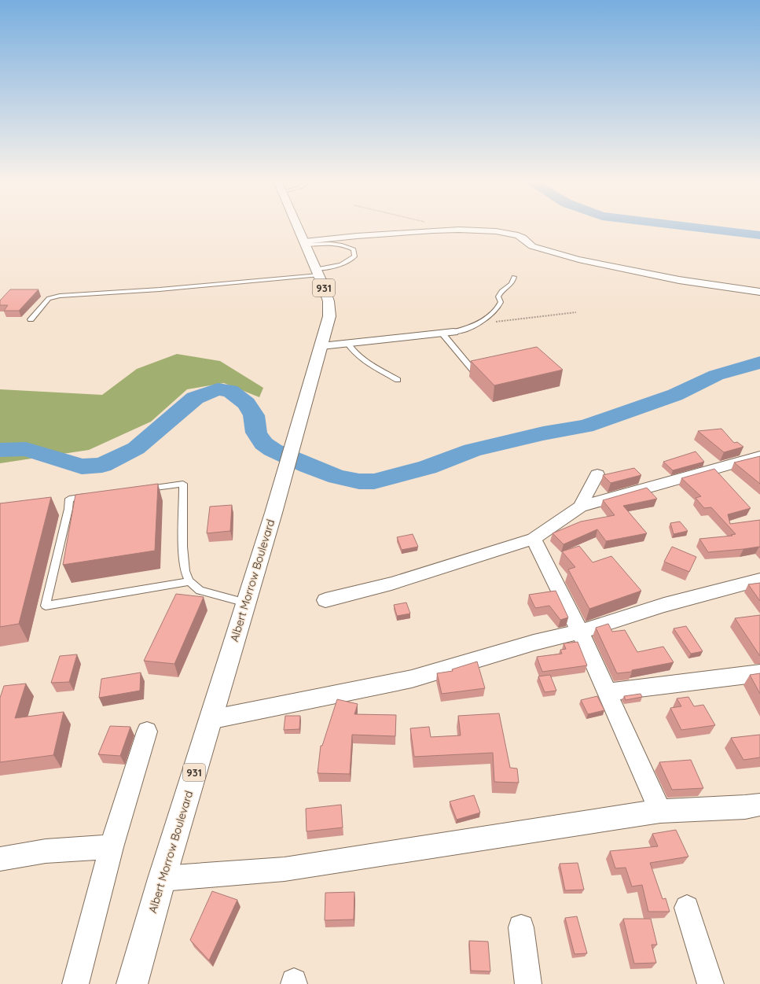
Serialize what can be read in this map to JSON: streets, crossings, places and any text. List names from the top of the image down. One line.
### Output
{"streets":{"highway":["931","Albert Morrow Boulevard"]}}
